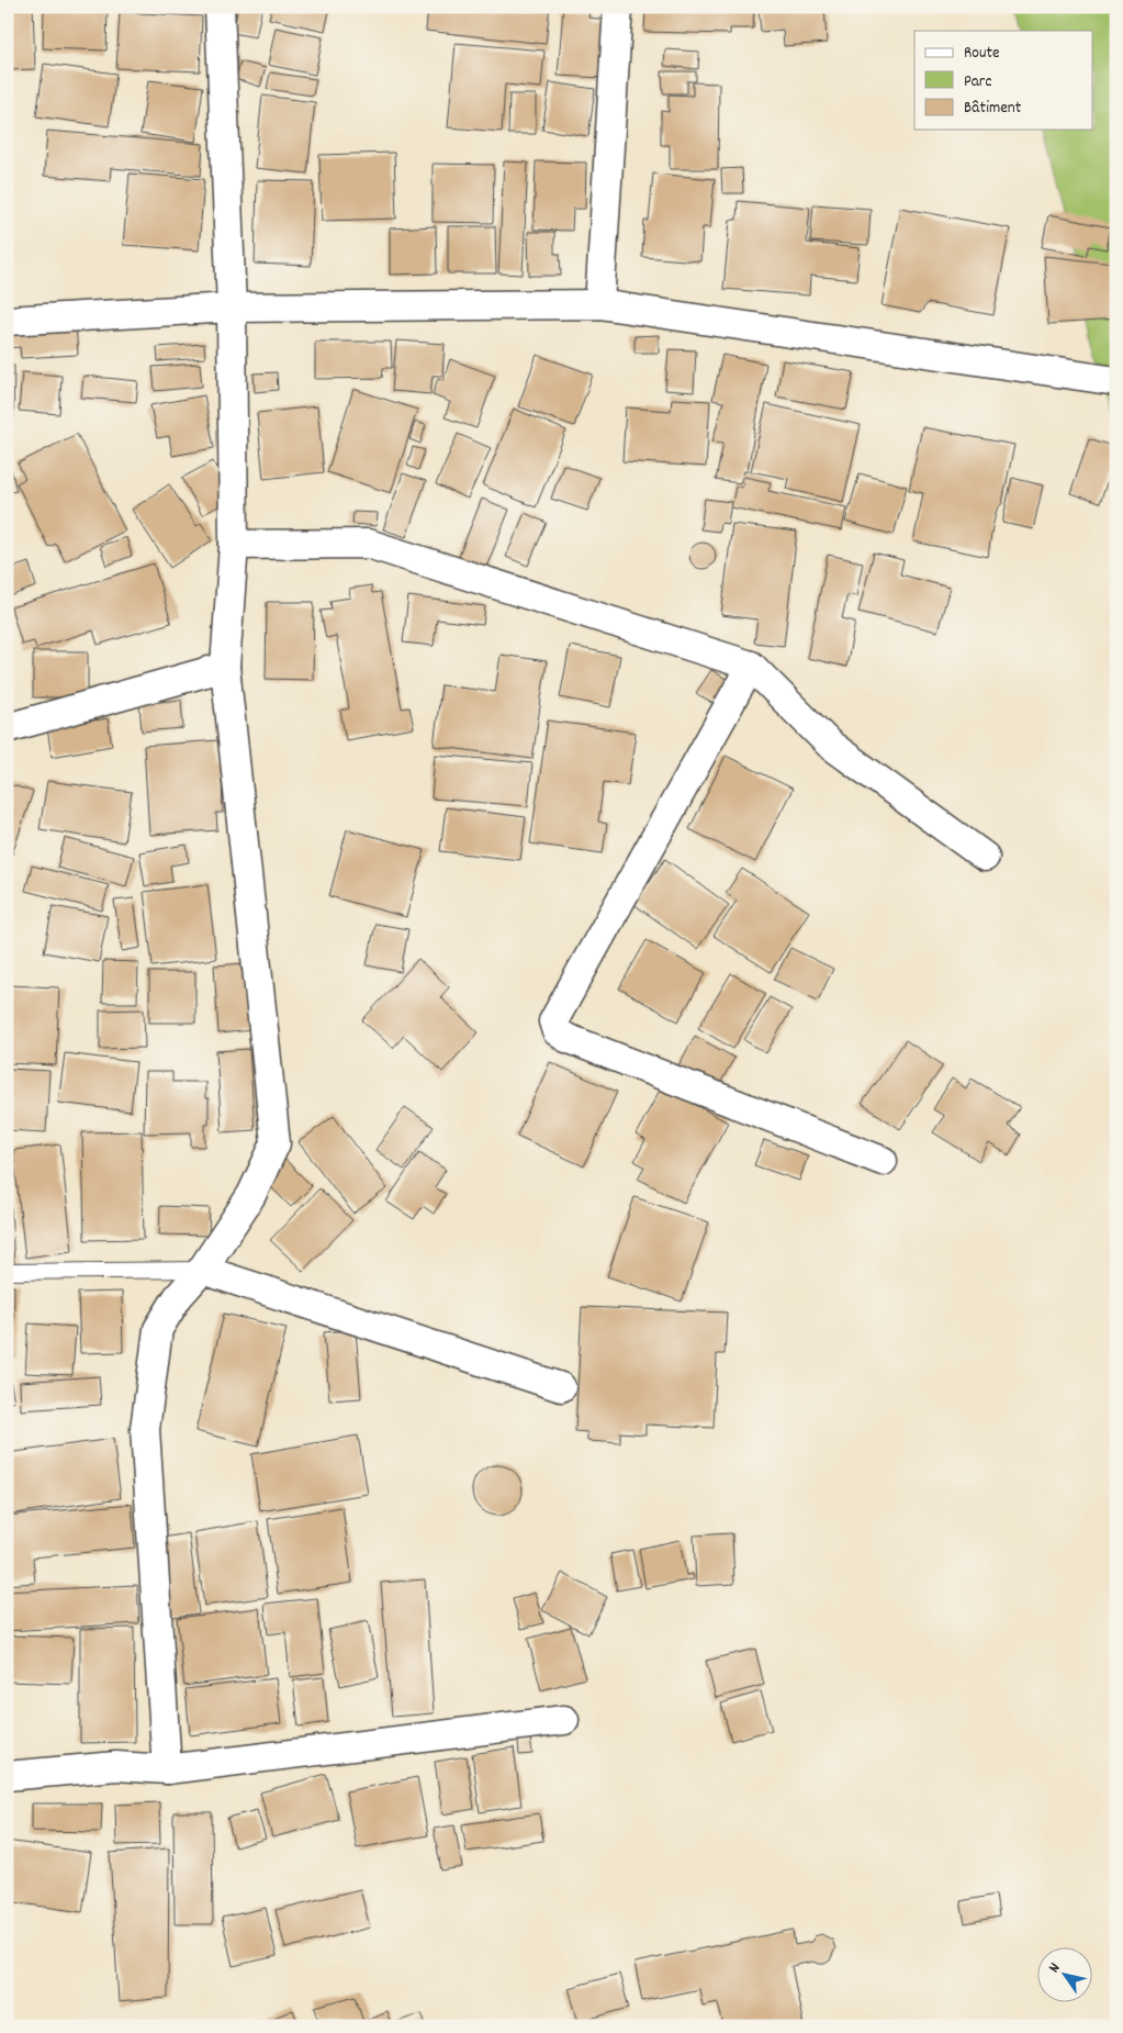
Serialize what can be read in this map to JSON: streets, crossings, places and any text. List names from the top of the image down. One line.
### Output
{"legend":["Route","Parc","Bâtiment"],"north":"top left"}
